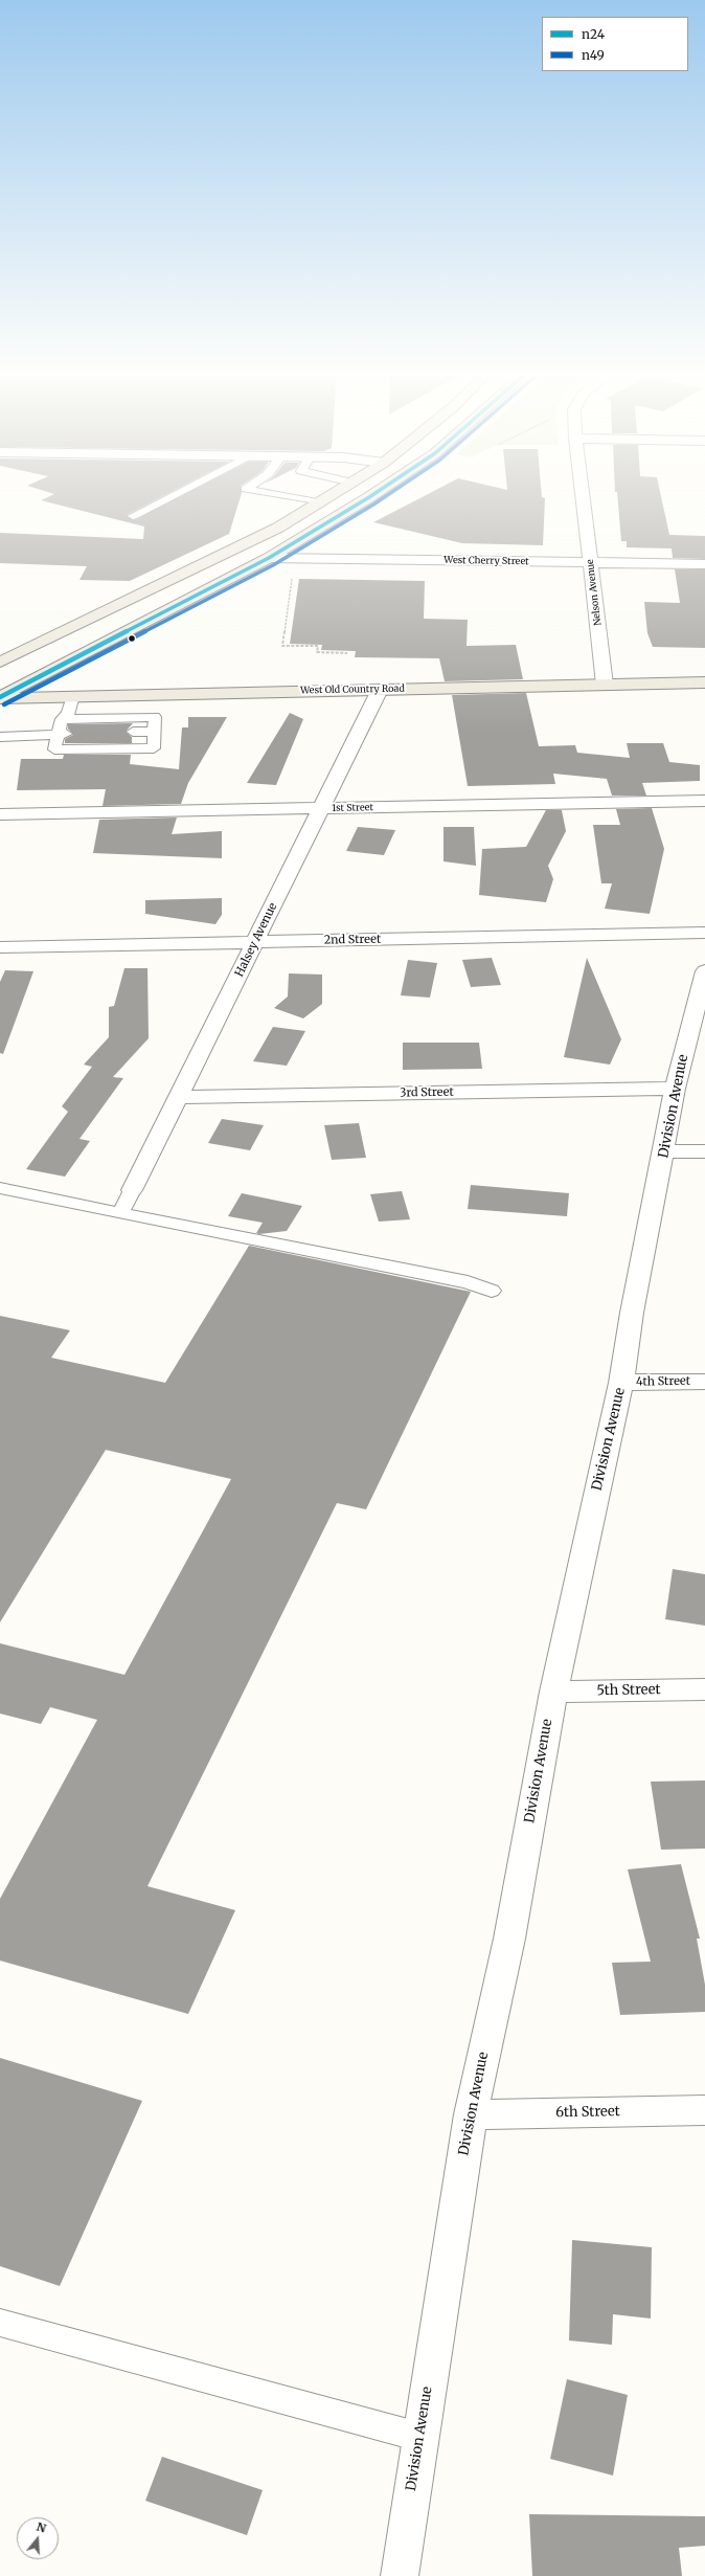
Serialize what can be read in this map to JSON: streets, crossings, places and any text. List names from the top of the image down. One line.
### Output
{"streets":{"main road":["West Old Country Road"],"street":["West Cherry Street","Nelson Avenue","1st Street","Halsey Avenue","2nd Street","3rd Street","Division Avenue","4th Street","5th Street","6th Street"]},"crossings":[["West Cherry Street","Nelson Avenue"],["Nelson Avenue","West Old Country Road"],["West Old Country Road","Halsey Avenue"],["1st Street","Halsey Avenue"],["Halsey Avenue","2nd Street"],["Halsey Avenue","3rd Street"],["3rd Street","Division Avenue"],["Division Avenue","4th Street"],["Division Avenue","5th Street"],["Division Avenue","6th Street"]],"lines":["transit line n24","transit line n49"],"legend":["n24","n49"],"north":"top"}
